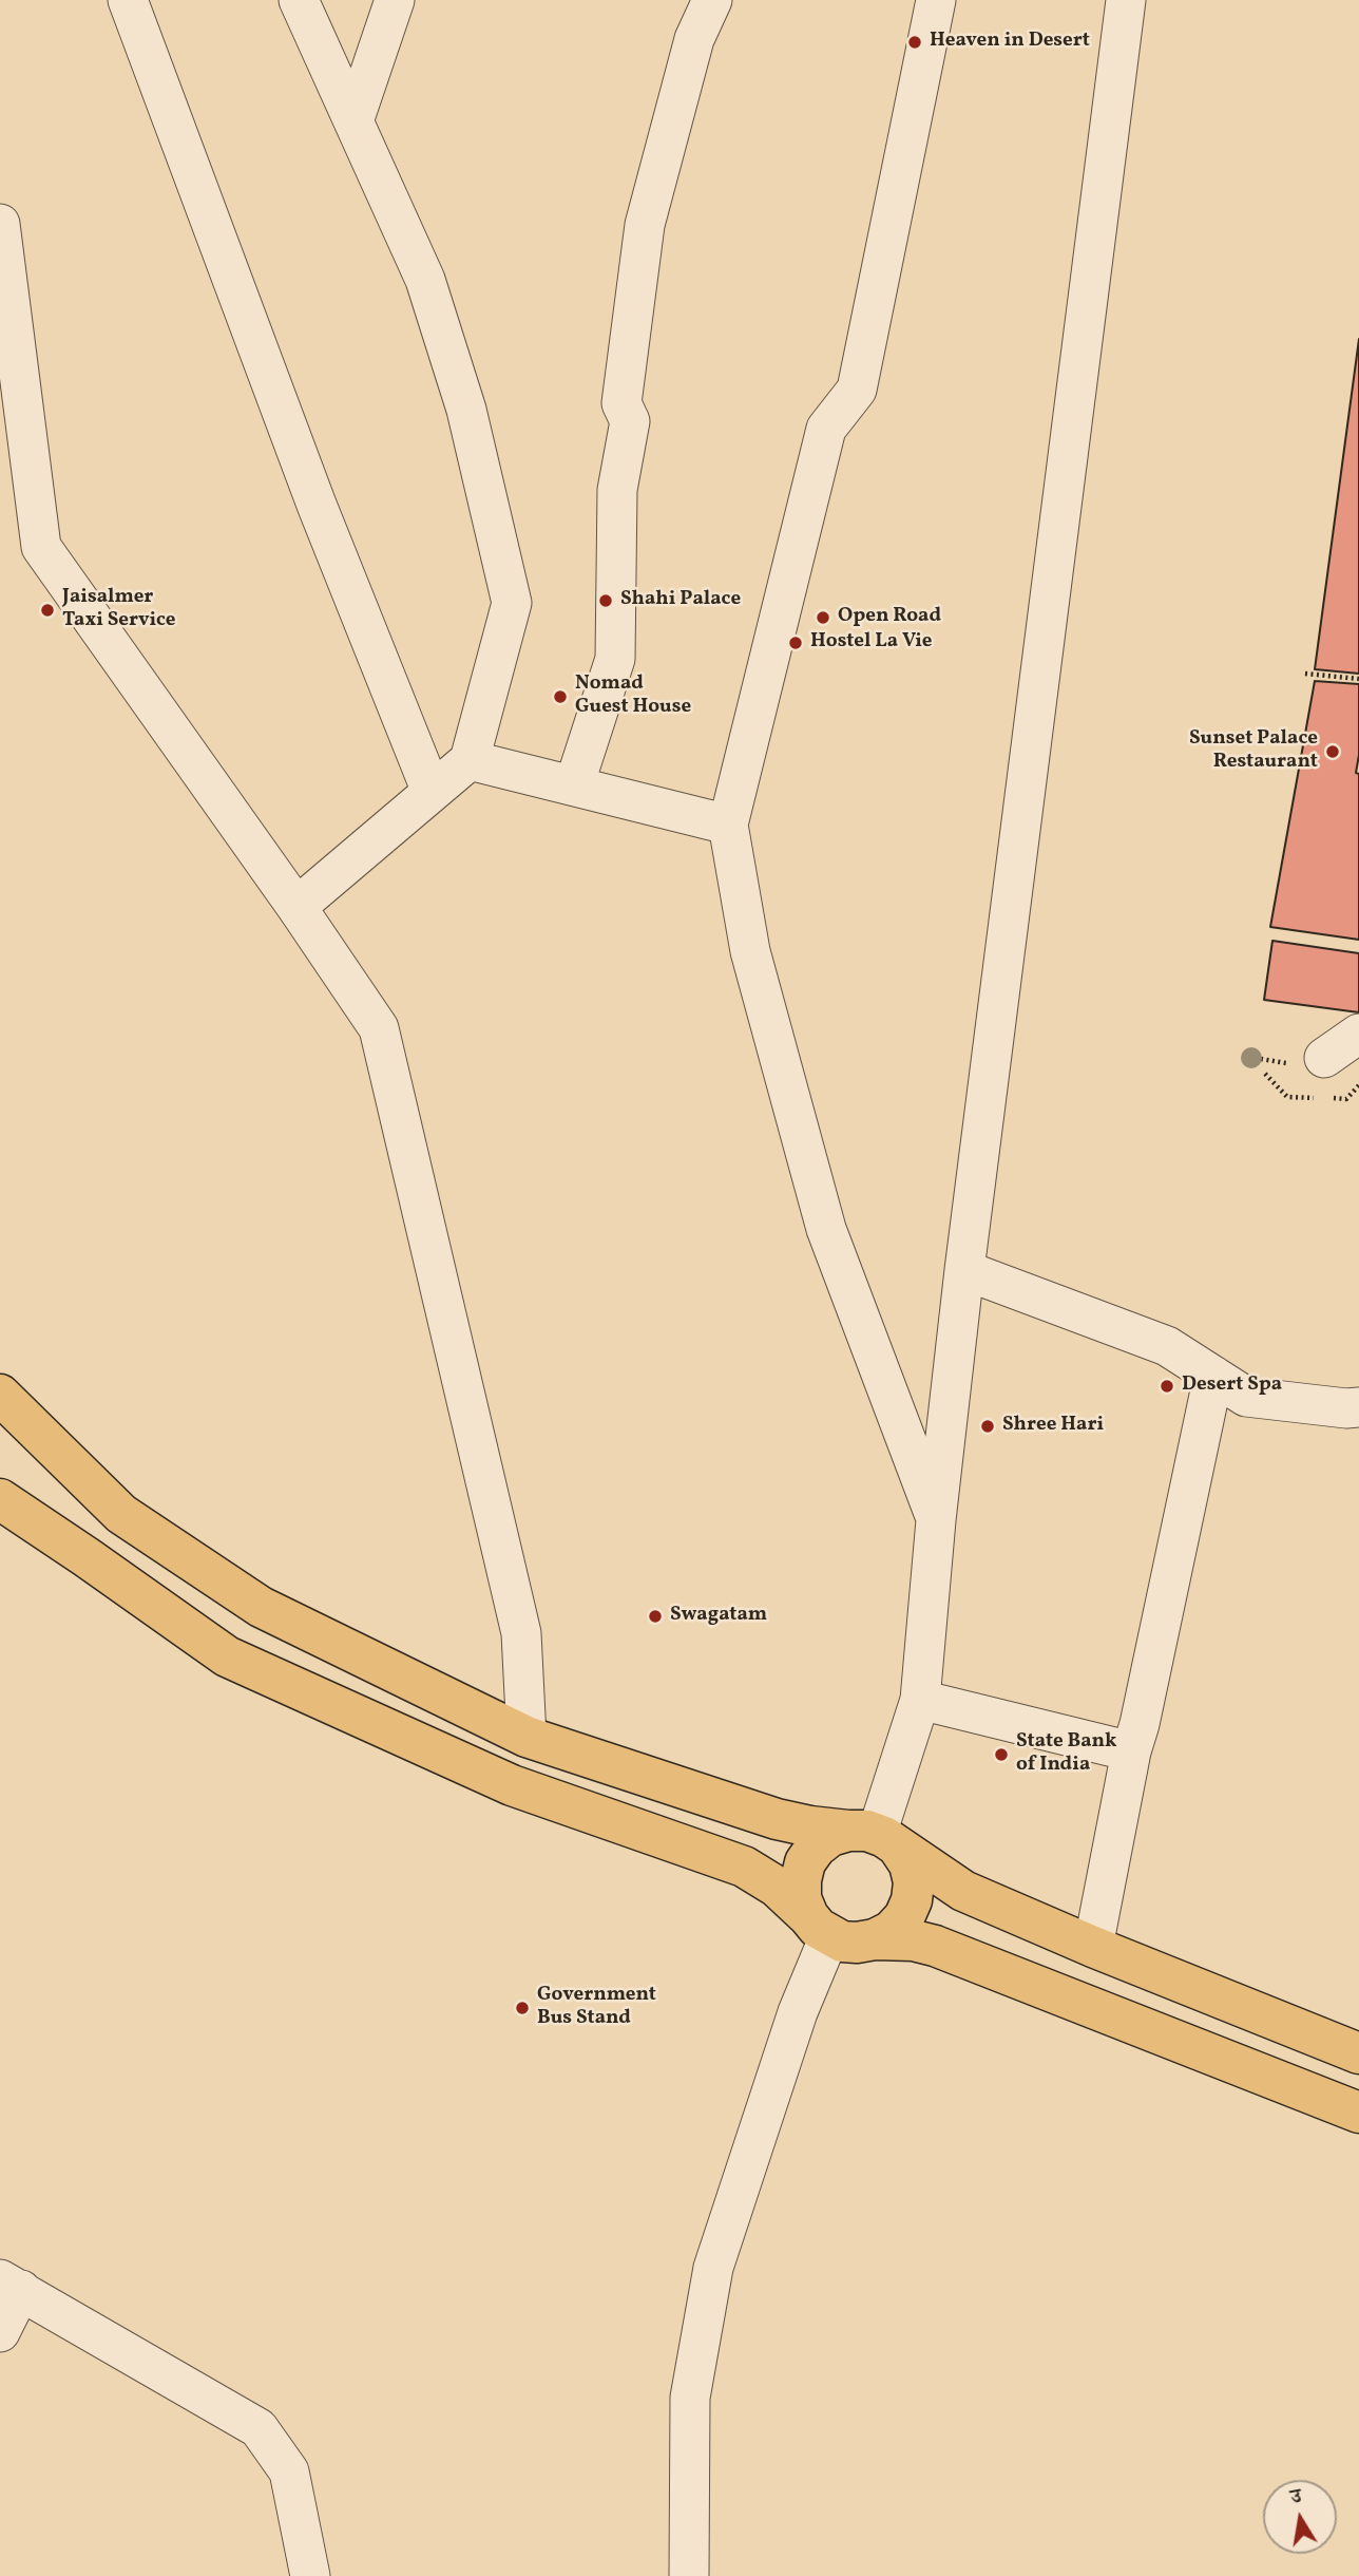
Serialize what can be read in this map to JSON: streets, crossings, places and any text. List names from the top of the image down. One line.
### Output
{"places":["Heaven in Desert","Shahi Palace","Jaisalmer Taxi Service","Open Road","Hostel La Vie","Nomad Guest House","Sunset Palace Restaurant","Desert Spa","Shree Hari","Swagatam","State Bank of India","Government Bus Stand"],"north":"top"}
